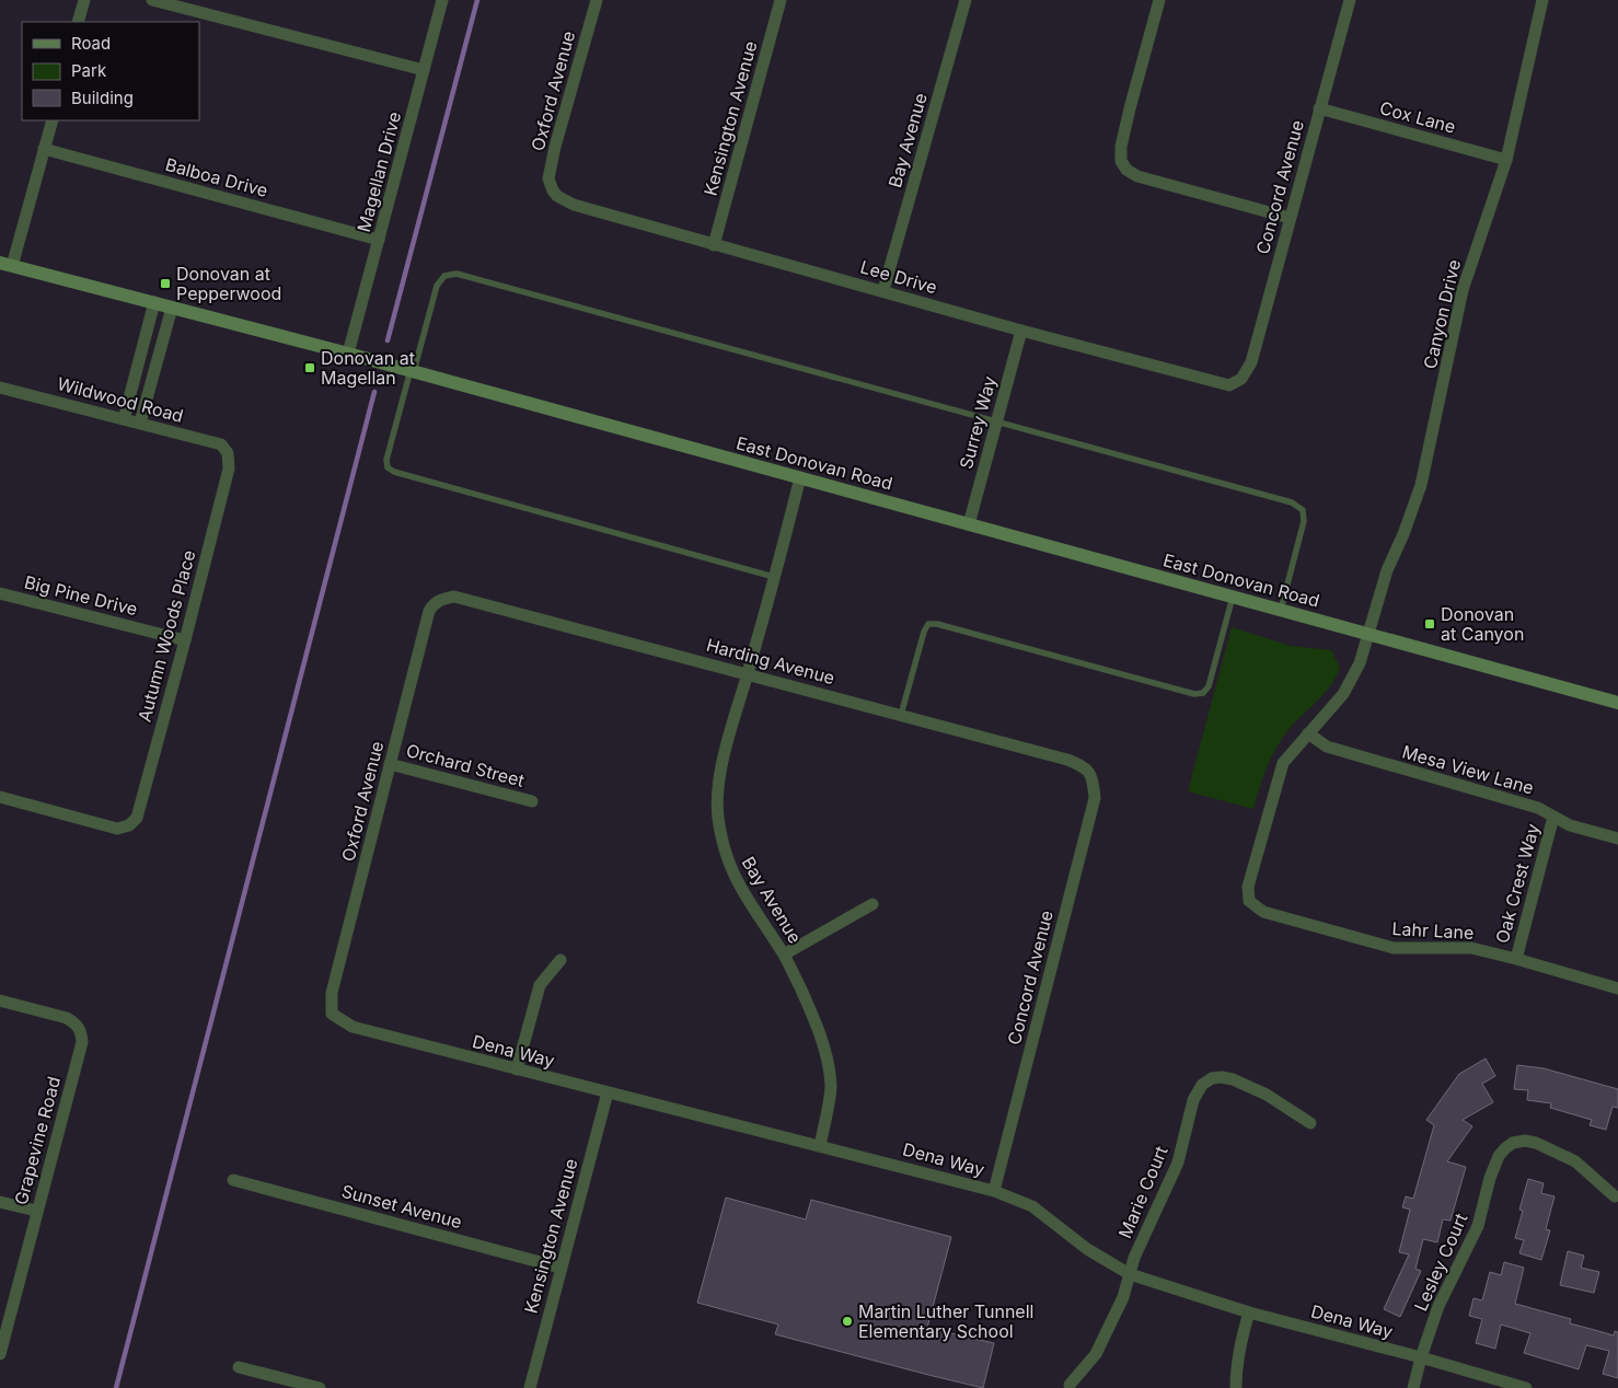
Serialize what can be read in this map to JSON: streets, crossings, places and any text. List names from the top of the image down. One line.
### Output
{"streets":{"street":["Oxford Avenue","Cox Lane","Kensington Avenue","Bay Avenue","Magellan Drive","Balboa Drive","Concord Avenue","Lee Drive","Canyon Drive","Wildwood Road","Surrey Way","East Donovan Road","Big Pine Drive","Autumn Woods Place","Harding Avenue","Orchard Street","Mesa View Lane","Oak Crest Way","Lahr Lane","Dena Way","Grapevine Road","Marie Court","Sunset Avenue","Lesley Court"]},"crossings":[["Oxford Avenue","Lee Drive"],["Oxford Avenue","Harding Avenue"],["Oxford Avenue","Orchard Street"],["Oxford Avenue","Dena Way"],["Cox Lane","Concord Avenue"],["Cox Lane","Canyon Drive"],["Kensington Avenue","Lee Drive"],["Kensington Avenue","Dena Way"],["Kensington Avenue","Sunset Avenue"],["Bay Avenue","Lee Drive"],["Bay Avenue","East Donovan Road"],["Bay Avenue","Harding Avenue"],["Bay Avenue","Dena Way"],["Magellan Drive","Balboa Drive"],["Magellan Drive","East Donovan Road"],["Concord Avenue","Lee Drive"],["Concord Avenue","Harding Avenue"],["Concord Avenue","Dena Way"],["Lee Drive","Surrey Way"],["Canyon Drive","East Donovan Road"],["Canyon Drive","Mesa View Lane"],["Canyon Drive","Lahr Lane"],["Wildwood Road","Autumn Woods Place"],["Surrey Way","East Donovan Road"],["Big Pine Drive","Autumn Woods Place"],["Mesa View Lane","Oak Crest Way"],["Oak Crest Way","Lahr Lane"],["Dena Way","Marie Court"],["Dena Way","Lesley Court"]],"places":{"transit":["Donovan at Pepperwood","Donovan at Magellan","Donovan at Canyon"],"other":["Martin Luther Tunnell Elementary School"]},"legend":["Road","Park","Building"]}
